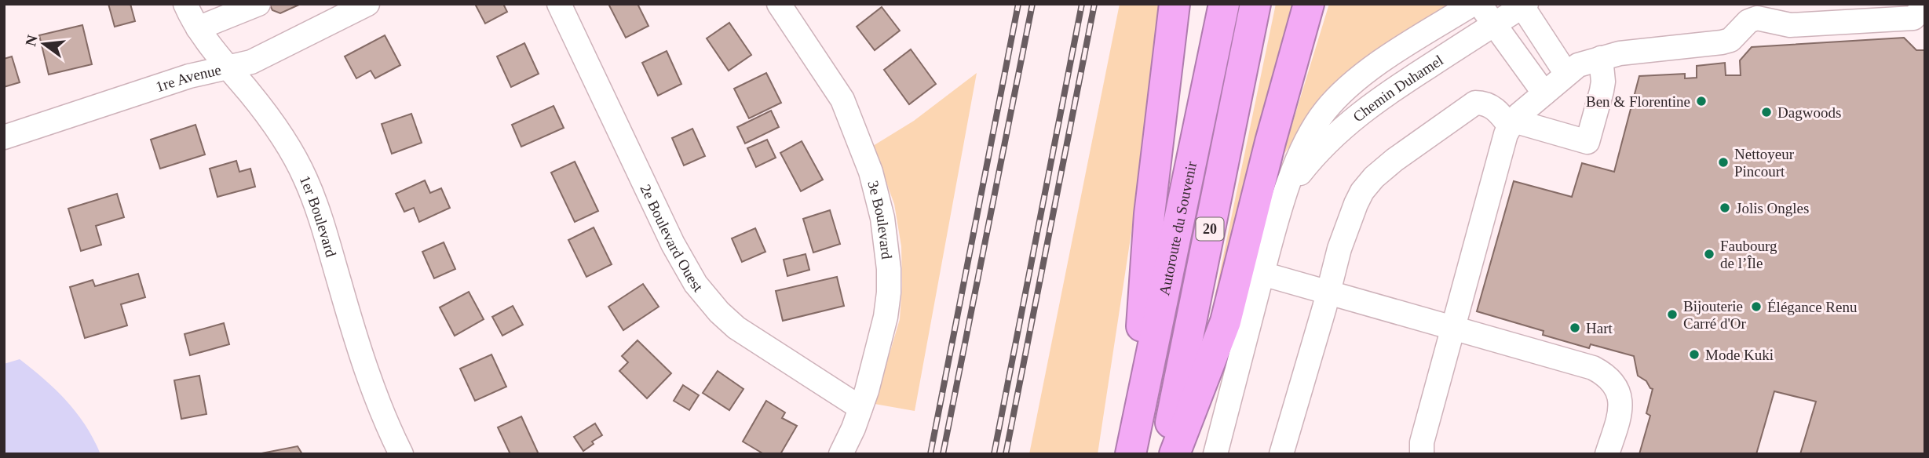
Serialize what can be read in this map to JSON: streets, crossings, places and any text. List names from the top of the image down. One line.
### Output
{"streets":{"highway":["Autoroute du Souvenir","20"],"street":["1re Avenue","Chemin Duhamel","1er Boulevard","3e Boulevard","2e Boulevard Ouest"]},"crossings":[["1re Avenue","1er Boulevard"],["3e Boulevard","2e Boulevard Ouest"]],"places":["Ben & Florentine","Dagwoods","Nettoyeur Pincourt","Jolis Ongles","Faubourg de l’Île","Élégance Renu","Bijouterie Carré d'Or","Hart","Mode Kuki"],"north":"left"}
